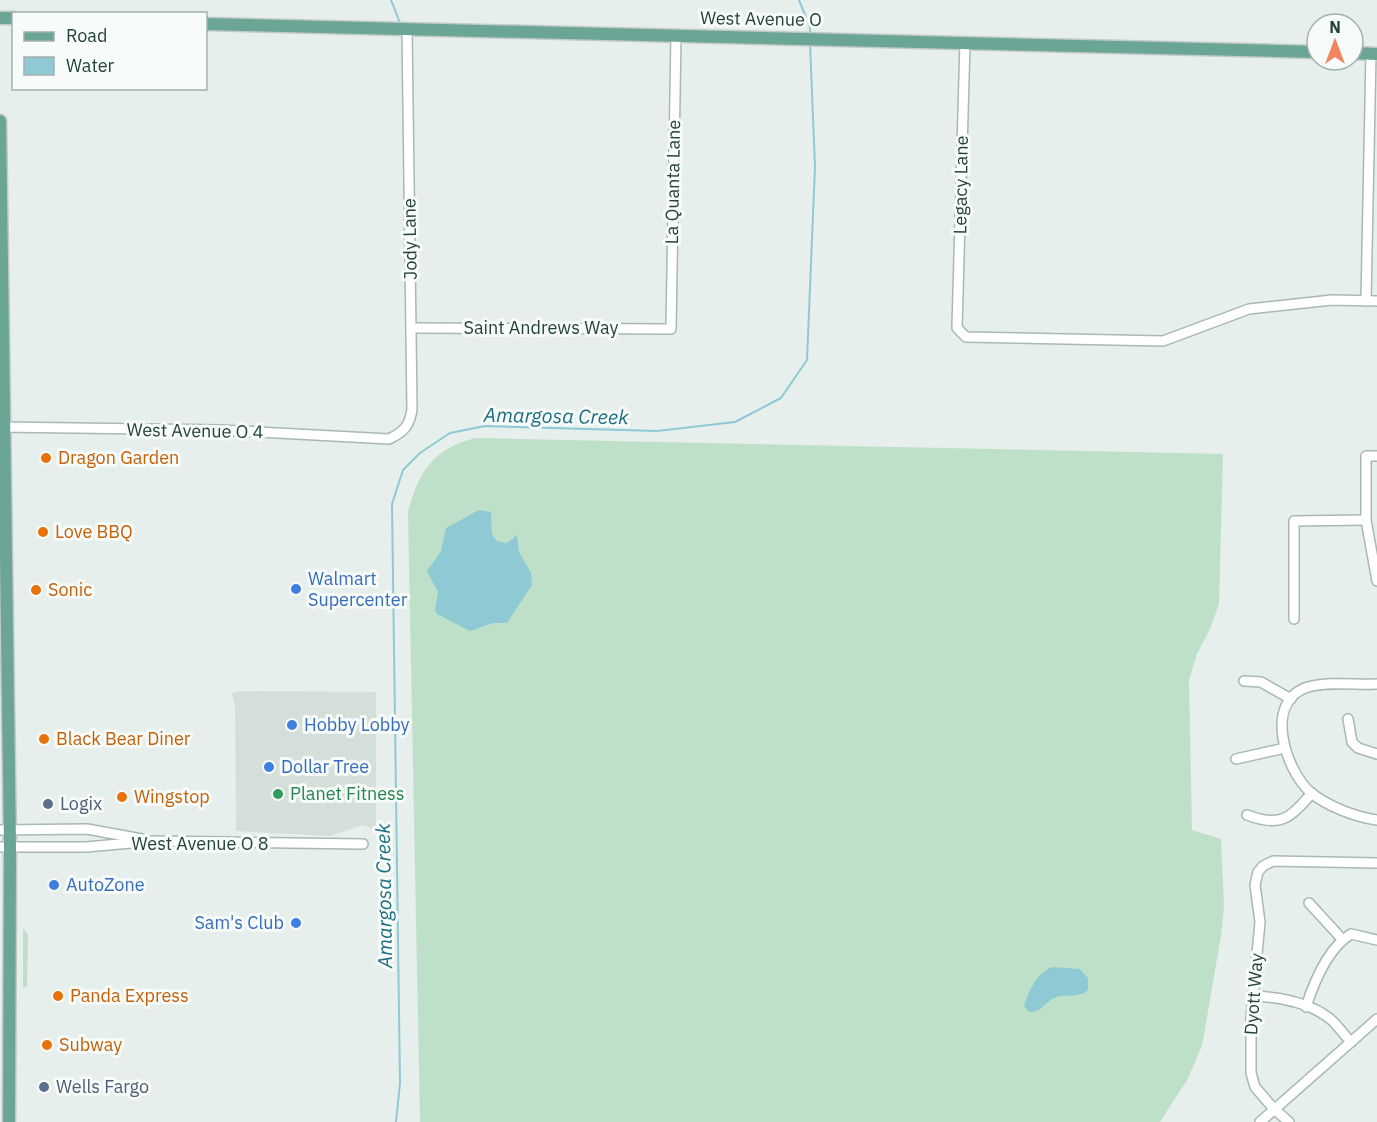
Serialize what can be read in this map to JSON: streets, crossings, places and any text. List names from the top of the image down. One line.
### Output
{"streets":{"main road":["West Avenue O"],"street":["La Quanta Lane","Legacy Lane","Jody Lane","Saint Andrews Way","West Avenue O 4","West Avenue O 8","Dyott Way"]},"crossings":[["West Avenue O","La Quanta Lane"],["West Avenue O","Legacy Lane"],["West Avenue O","Jody Lane"],["La Quanta Lane","Saint Andrews Way"],["Jody Lane","Saint Andrews Way"],["Jody Lane","West Avenue O 4"]],"water":["Amargosa Creek"],"places":["Dragon Garden","Love BBQ","Walmart Supercenter","Sonic","Hobby Lobby","Black Bear Diner","Dollar Tree","Planet Fitness","Wingstop","Logix","AutoZone","Sam's Club","Panda Express","Subway","Wells Fargo"],"legend":["Road","Water"],"north":"top"}
